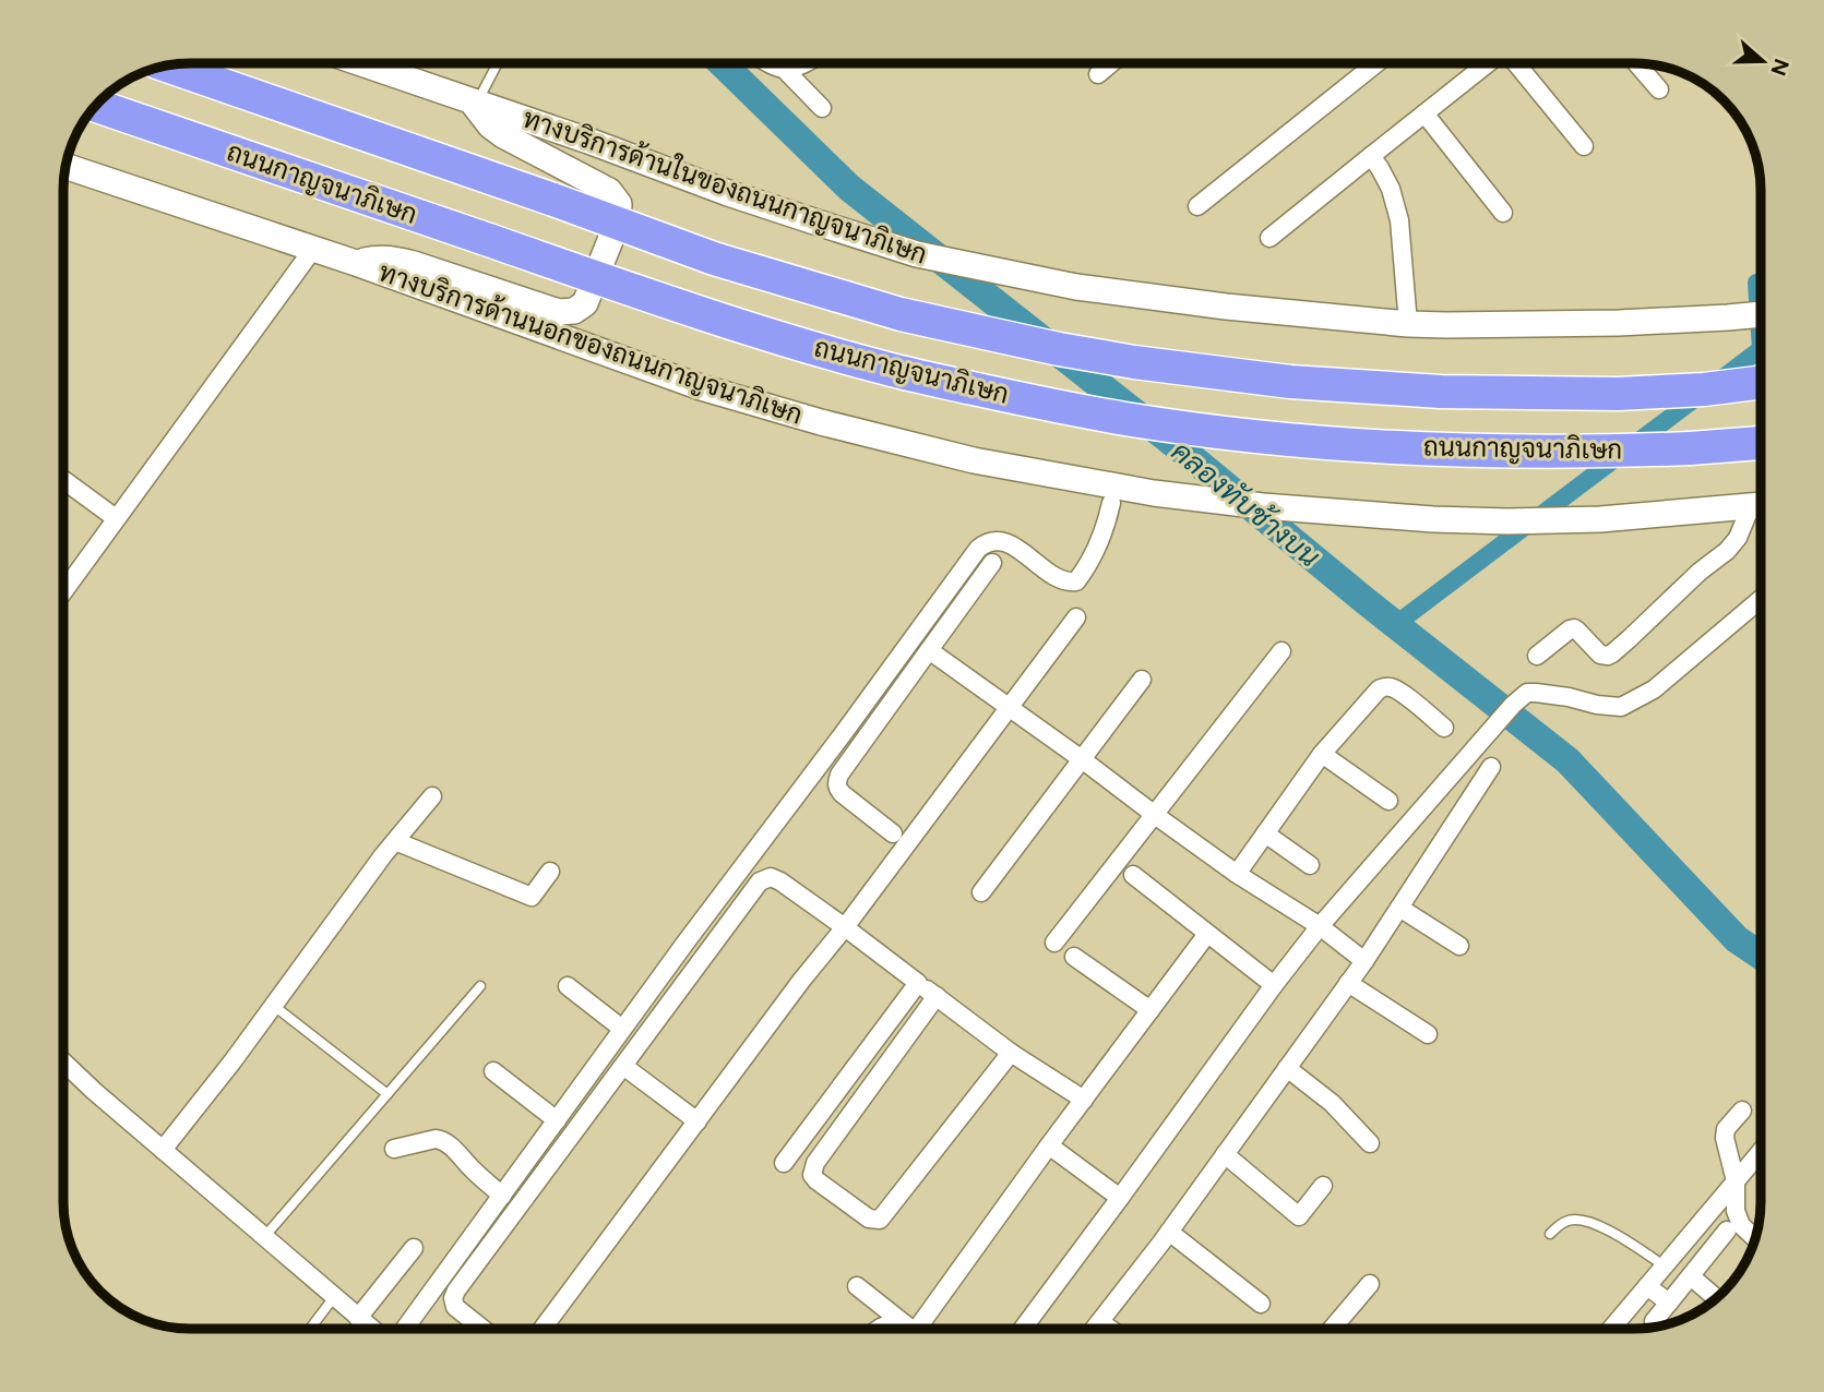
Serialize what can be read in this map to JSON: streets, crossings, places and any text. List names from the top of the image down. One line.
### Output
{"streets":{"highway":["ถนนกาญจนาภิเษก"],"main road":["ทางบริการด้านในของถนนกาญจนาภิเษก","ทางบริการด้านนอกของถนนกาญจนาภิเษก"]},"water":["คลองทับช้างบน"],"north":"right"}
